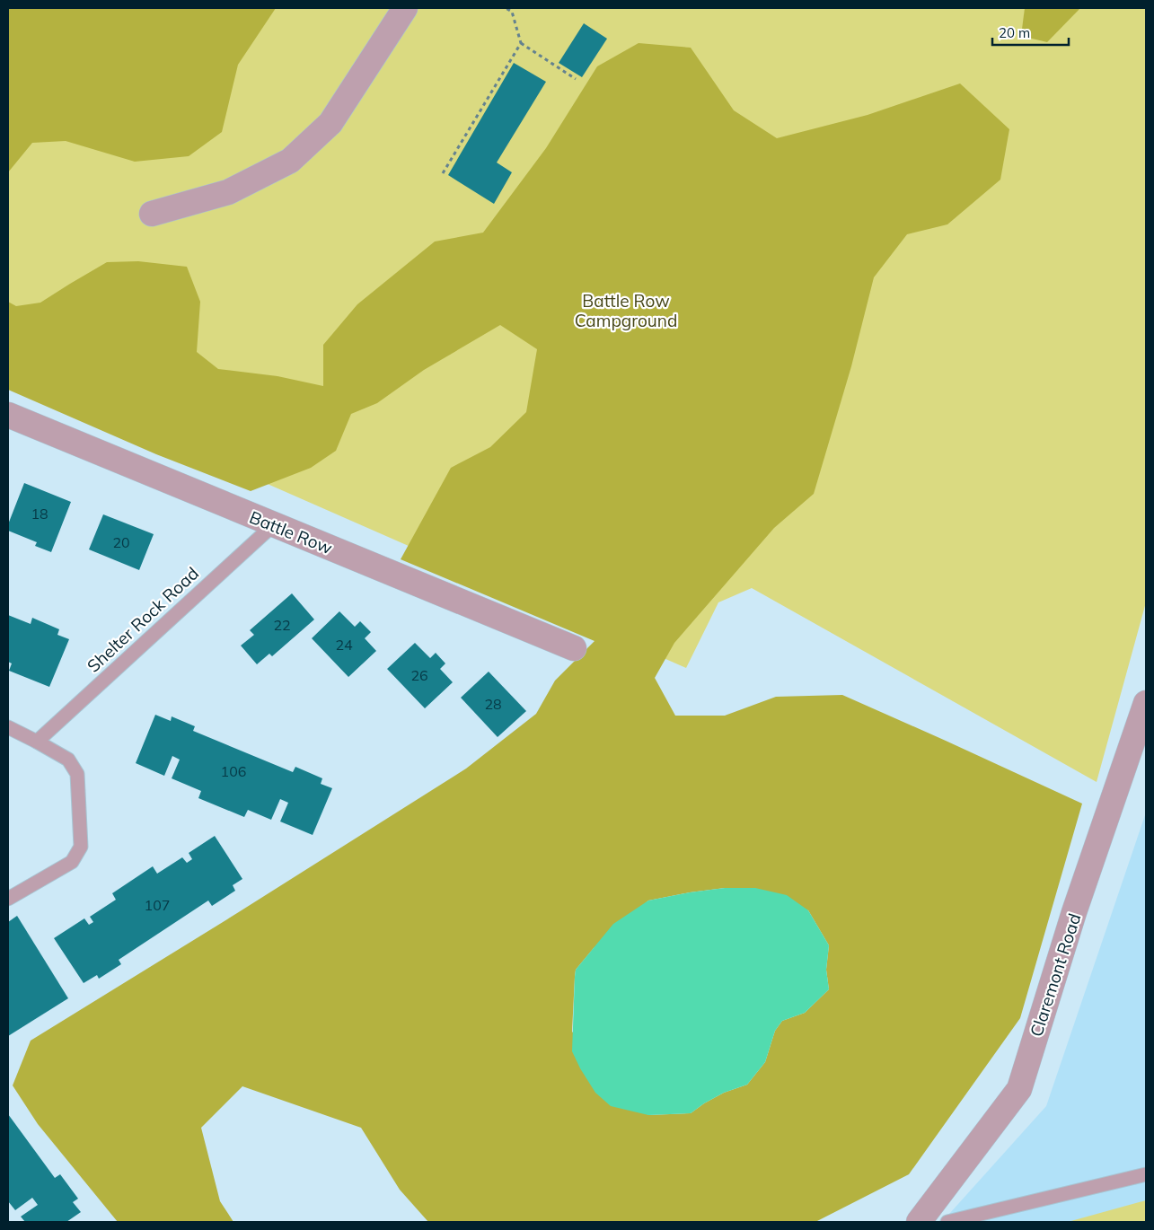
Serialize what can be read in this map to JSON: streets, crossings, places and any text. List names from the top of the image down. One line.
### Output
{"streets":{"street":["Battle Row","Claremont Road"],"lane":["Shelter Rock Road"]},"crossings":[["Battle Row","Shelter Rock Road"]],"parks":["Battle Row Campground"],"house_numbers":["18","20","22","24","26","28","106","107"],"scale_bar":"20 m"}
